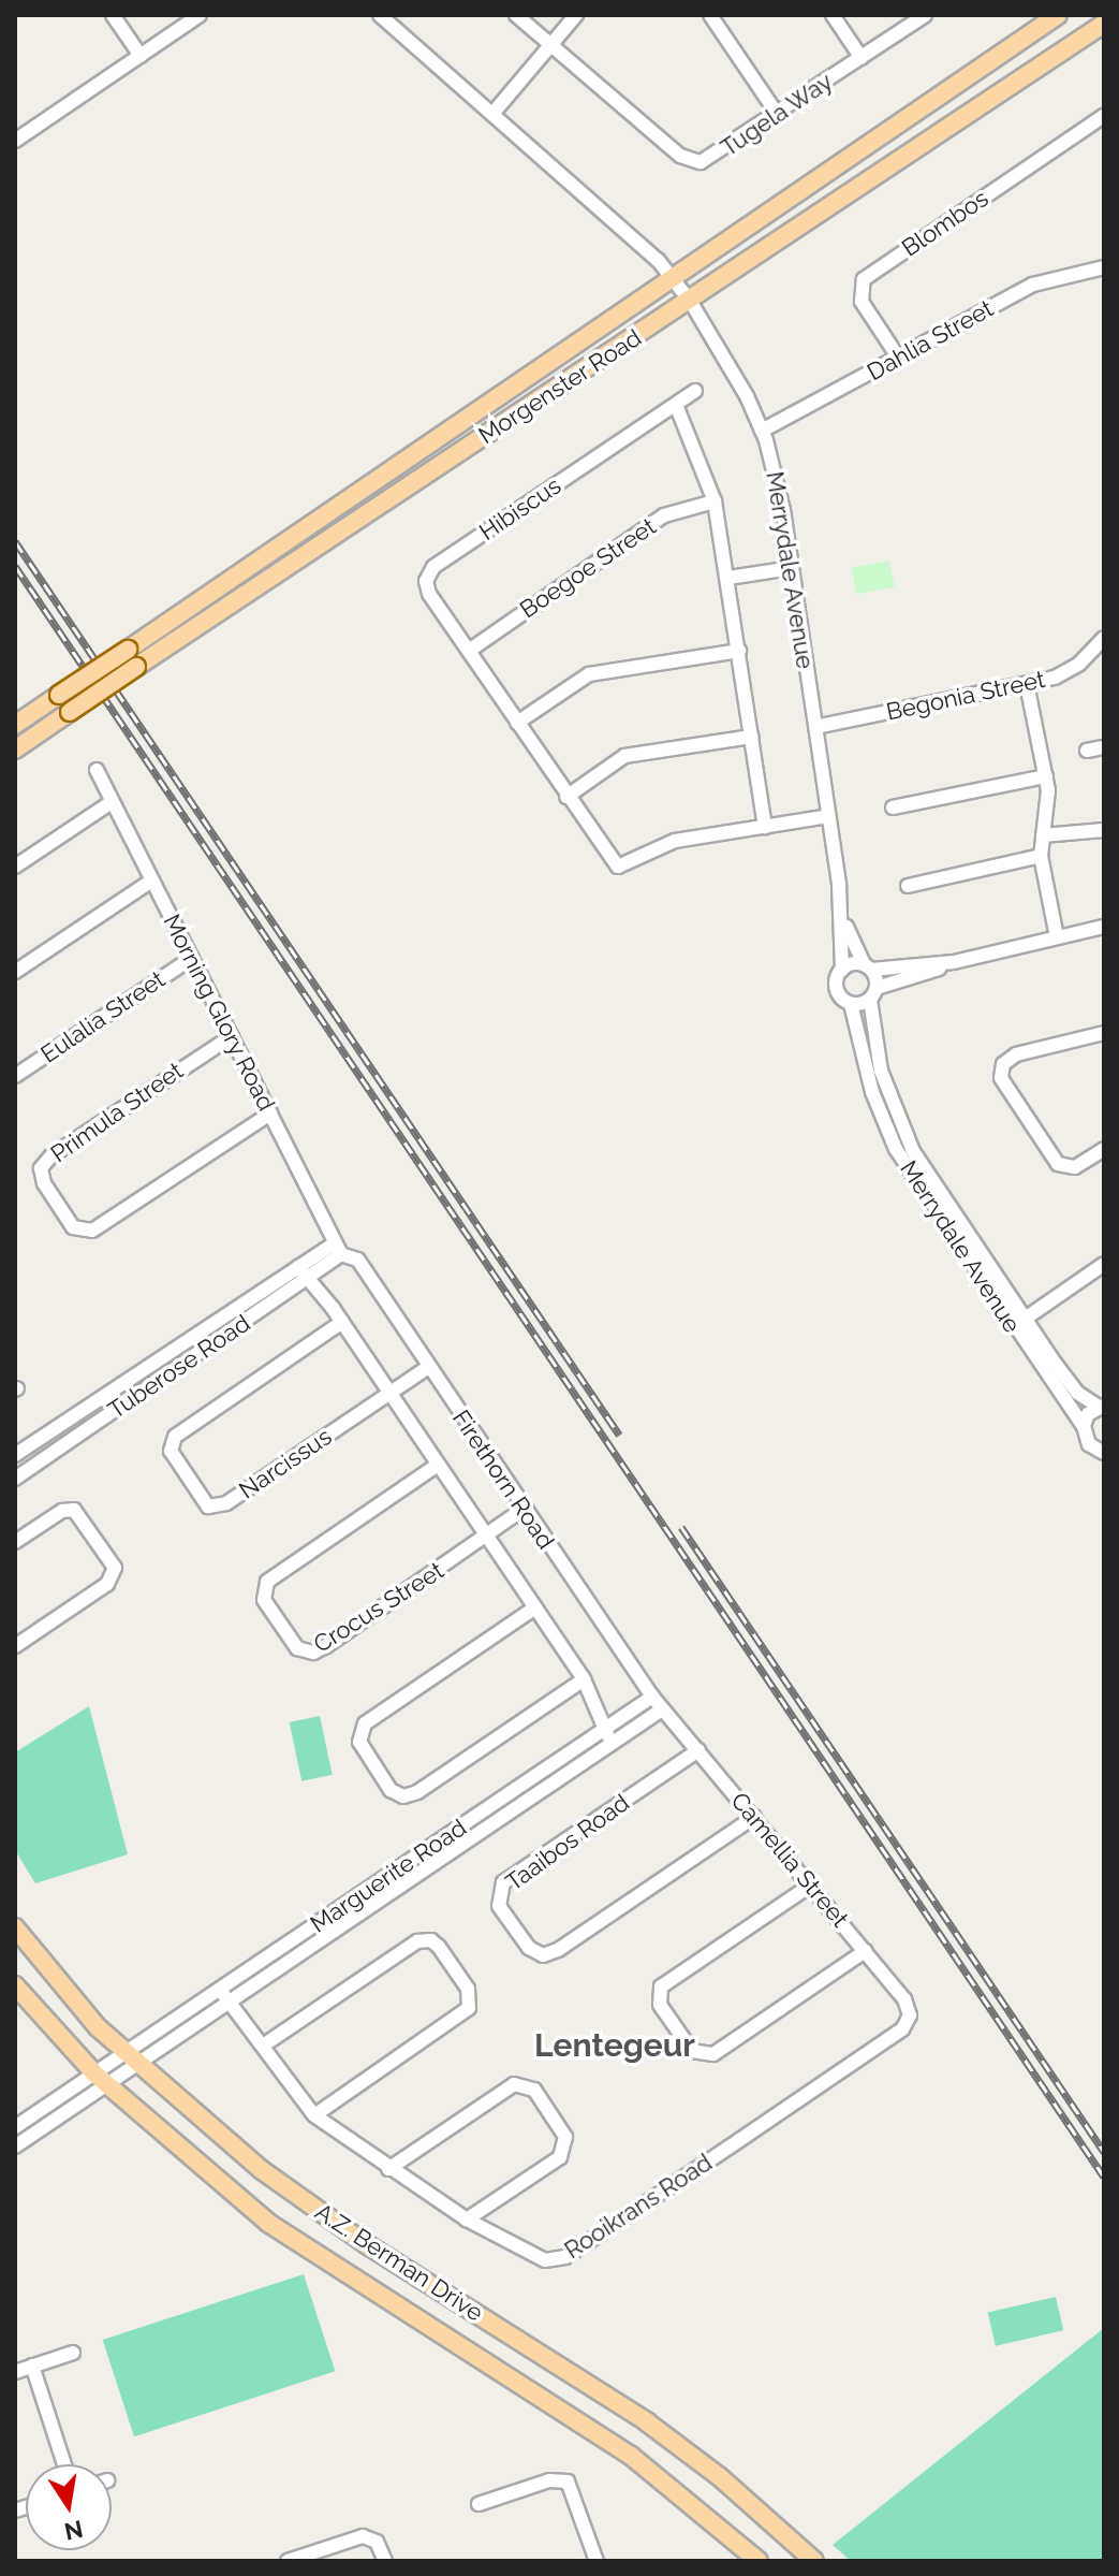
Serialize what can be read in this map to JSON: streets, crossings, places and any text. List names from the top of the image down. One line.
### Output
{"streets":{"main road":["Morgenster Road","A.Z. Berman Drive"],"street":["Tugela Way","Blombos","Dahlia Street","Hibiscus","Boegoe Street","Merrydale Avenue","Begonia Street","Morning Glory Road","Eulalia Street","Primula Street","Tuberose Road","Narcissus","Firethorn Road","Crocus Street","Taaibos Road","Camellia Street","Marguerite Road","Rooikrans Road"]},"crossings":[["Blombos","Dahlia Street"],["Dahlia Street","Merrydale Avenue"],["Morgenster Road","Merrydale Avenue"],["Hibiscus","Boegoe Street"],["Hibiscus","Merrydale Avenue"],["Merrydale Avenue","Begonia Street"],["Morning Glory Road","Eulalia Street"],["Morning Glory Road","Primula Street"],["Morning Glory Road","Tuberose Road"],["Morning Glory Road","Firethorn Road"],["Tuberose Road","Firethorn Road"],["Narcissus","Firethorn Road"],["Firethorn Road","Crocus Street"],["Firethorn Road","Camellia Street"],["Firethorn Road","Marguerite Road"],["Taaibos Road","Camellia Street"],["Camellia Street","Marguerite Road"],["Camellia Street","Rooikrans Road"],["Marguerite Road","Rooikrans Road"],["Marguerite Road","A.Z. Berman Drive"]],"districts":["Lentegeur"],"north":"bottom"}
